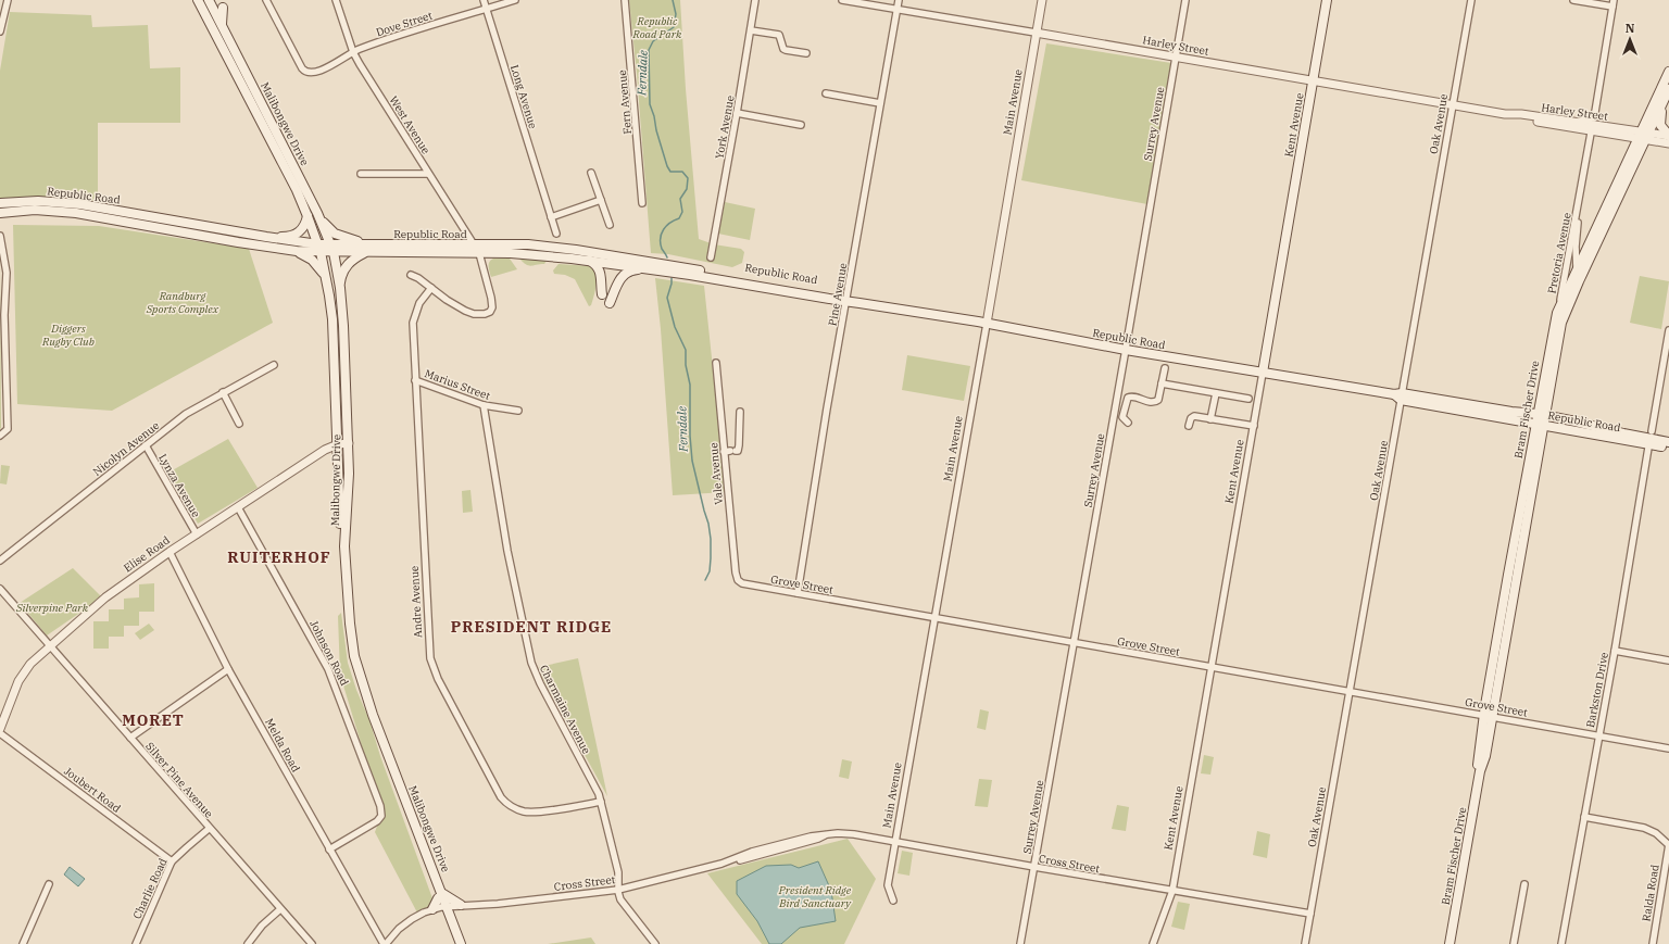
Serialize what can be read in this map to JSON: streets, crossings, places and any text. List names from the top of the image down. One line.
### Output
{"streets":{"main road":["Malibongwe Drive","Kent Avenue","Republic Road","Bram Fischer Drive"],"street":["Dove Street","Harley Street","Long Avenue","Fern Avenue","Main Avenue","Surrey Avenue","Oak Avenue","West Avenue","York Avenue","Pretoria Avenue","Pine Avenue","Marius Street","Nicolyn Avenue","Vale Avenue","Lynza Avenue","Elise Road","Grove Street","Andre Avenue","Johnson Road","Barkston Drive","Charmaine Avenue","Melda Road","Silver Pine Avenue","Joubert Road","Cross Street","Charlie Road","Ralda Road"]},"crossings":[["Dove Street","Long Avenue"],["Dove Street","West Avenue"],["Harley Street","Main Avenue"],["Harley Street","Surrey Avenue"],["Harley Street","Oak Avenue"],["Harley Street","Kent Avenue"],["Harley Street","Pretoria Avenue"],["Harley Street","Pine Avenue"],["Harley Street","Bram Fischer Drive"],["Main Avenue","Republic Road"],["Main Avenue","Grove Street"],["Main Avenue","Cross Street"],["Malibongwe Drive","Republic Road"],["Malibongwe Drive","Elise Road"],["Malibongwe Drive","Cross Street"],["Surrey Avenue","Republic Road"],["Surrey Avenue","Grove Street"],["Surrey Avenue","Cross Street"],["Oak Avenue","Republic Road"],["Oak Avenue","Grove Street"],["Oak Avenue","Cross Street"],["West Avenue","Republic Road"],["Kent Avenue","Republic Road"],["Kent Avenue","Grove Street"],["Kent Avenue","Cross Street"],["Republic Road","Pine Avenue"],["Republic Road","Bram Fischer Drive"],["Republic Road","Barkston Drive"],["Pretoria Avenue","Bram Fischer Drive"],["Pine Avenue","Grove Street"],["Marius Street","Andre Avenue"],["Marius Street","Charmaine Avenue"],["Bram Fischer Drive","Grove Street"],["Nicolyn Avenue","Lynza Avenue"],["Vale Avenue","Grove Street"],["Lynza Avenue","Elise Road"],["Elise Road","Johnson Road"],["Elise Road","Melda Road"],["Elise Road","Silver Pine Avenue"],["Grove Street","Barkston Drive"],["Andre Avenue","Charmaine Avenue"],["Johnson Road","Melda Road"],["Charmaine Avenue","Cross Street"],["Silver Pine Avenue","Charlie Road"],["Joubert Road","Charlie Road"]],"districts":["RUITERHOF","PRESIDENT RIDGE","MORET"],"water":["Ferndale"],"parks":["Republic Road Park","Randburg Sports Complex","Diggers Rugby Club","Silverpine Park","President Ridge Bird Sanctuary"],"north":"top"}
